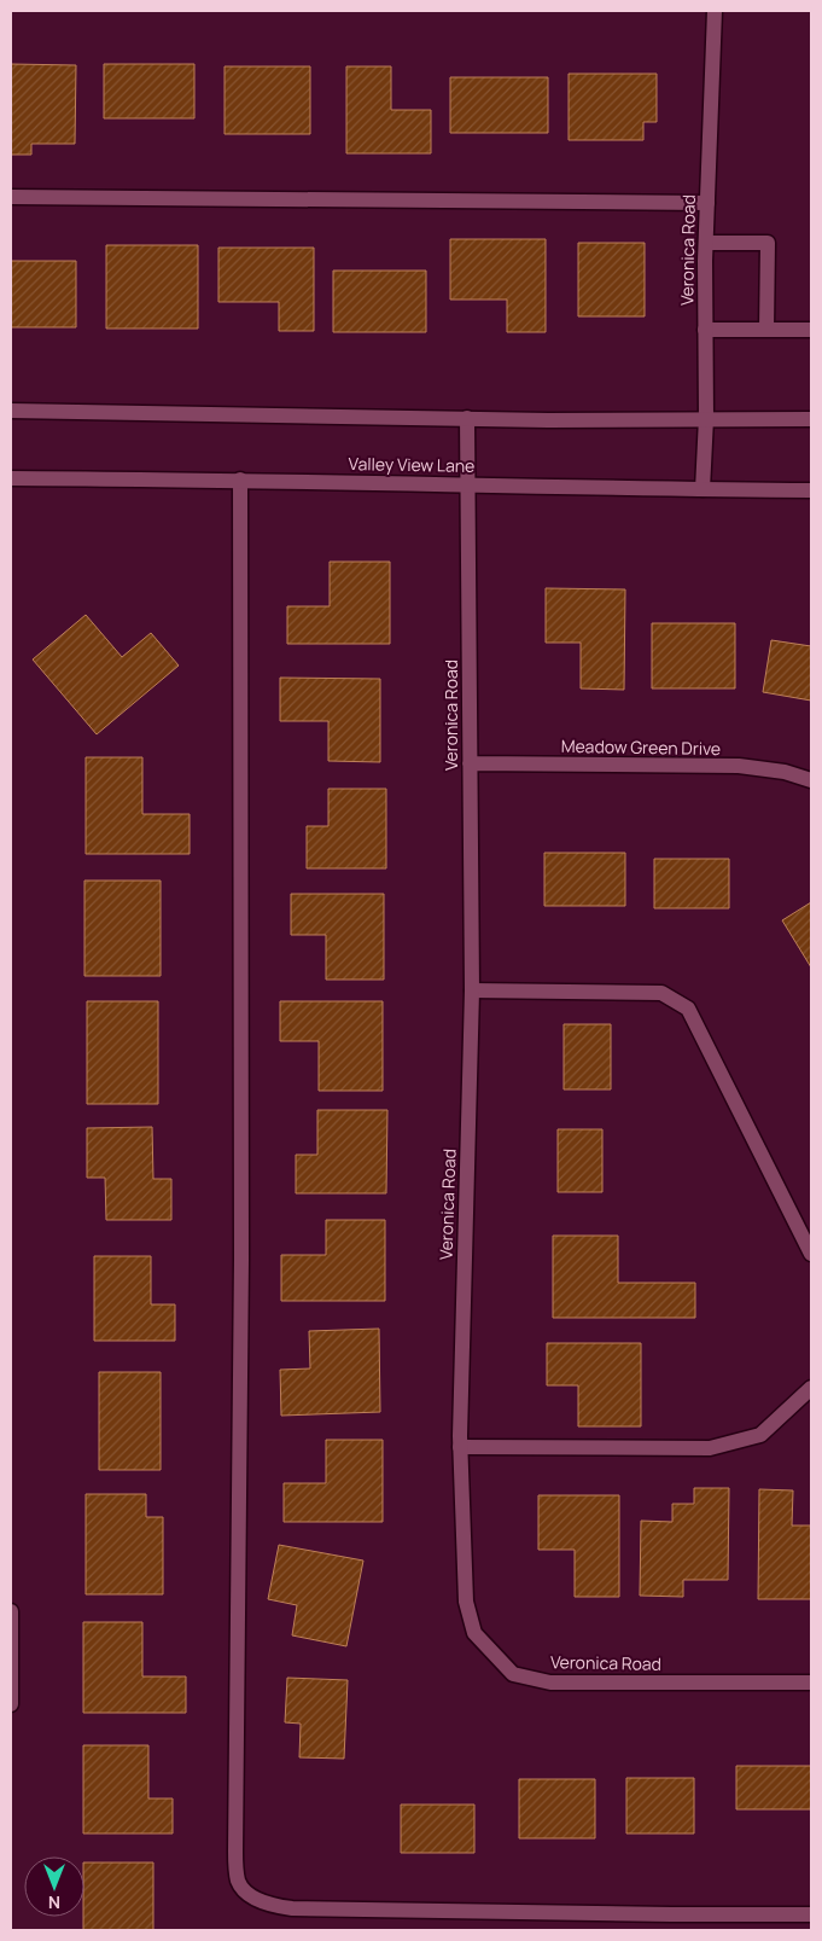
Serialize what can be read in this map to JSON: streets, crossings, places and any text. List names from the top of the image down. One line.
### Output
{"streets":{"street":["Veronica Road","Valley View Lane","Meadow Green Drive"]},"crossings":[["Veronica Road","Valley View Lane"],["Veronica Road","Meadow Green Drive"]],"north":"bottom"}
